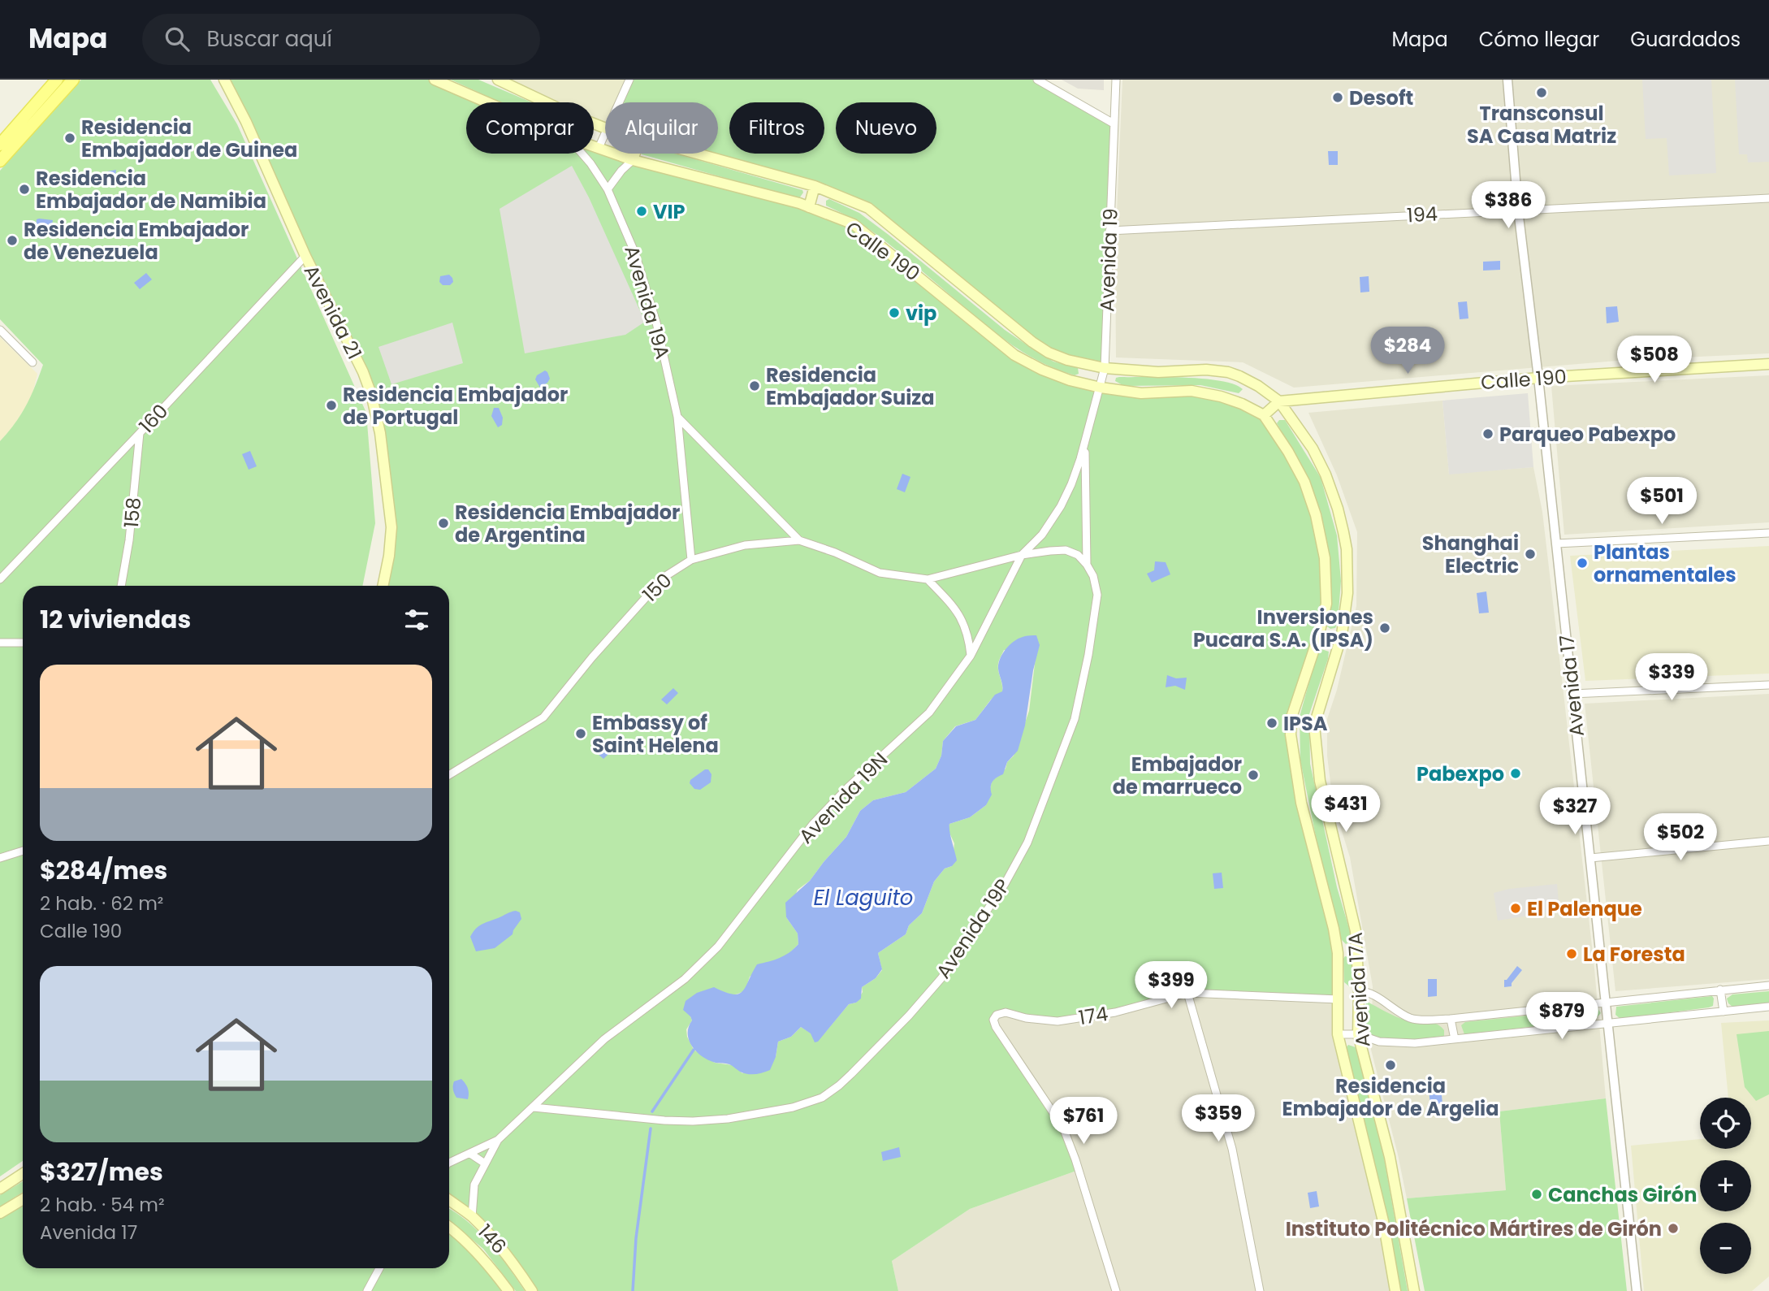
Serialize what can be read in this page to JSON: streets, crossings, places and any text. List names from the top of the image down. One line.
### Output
{"streets":{"main road":["Calle 190","Avenida 21","Avenida 17A","146"],"street":["194","Avenida 19","Avenida 19A","160","158","150","Avenida 17","Avenida 19N","Avenida 19P","174"]},"crossings":[["194","Avenida 19"],["194","Avenida 17"],["Calle 190","Avenida 19"],["Calle 190","Avenida 17"],["Calle 190","Avenida 17A"],["Avenida 19","Avenida 19N"],["Avenida 19","Avenida 19P"],["Avenida 19A","150"],["Avenida 21","160"],["160","158"],["150","Avenida 19N"],["150","Avenida 19P"],["Avenida 19N","Avenida 19P"],["Avenida 17A","174"]],"water":["El Laguito"],"places":["Transconsul SA Casa Matriz","Desoft","Residencia Embajador de Guinea","Residencia Embajador de Namibia","VIP","Residencia Embajador de Venezuela","vip","Residencia Embajador Suiza","Residencia Embajador de Portugal","Parqueo Pabexpo","Residencia Embajador de Argentina","Shanghai Electric","Plantas ornamentales","Inversiones Pucara S.A. (IPSA)","IPSA","Embassy of Saint Helena","Pabexpo","Embajador de marrueco","El Palenque","La Foresta","Residencia Embajador de Argelia","Canchas Girón","Instituto Politécnico Mártires de Girón"],"page":{"header":"Mapa","search":"Buscar aquí","nav":["Mapa","Cómo llegar","Guardados"],"chip":["Comprar","Alquilar","Filtros","Nuevo"],"price":["$386","$284","$508","$501","$339","$431","$327","$502","$399","$879","$359","$761"],"heading":"12 viviendas","list":[{"name":"$284/mes","note":"2 hab. · 62 m² · Calle 190"},{"name":"$327/mes","note":"2 hab. · 54 m² · Avenida 17"}],"map_buttons":["+","−"]}}
